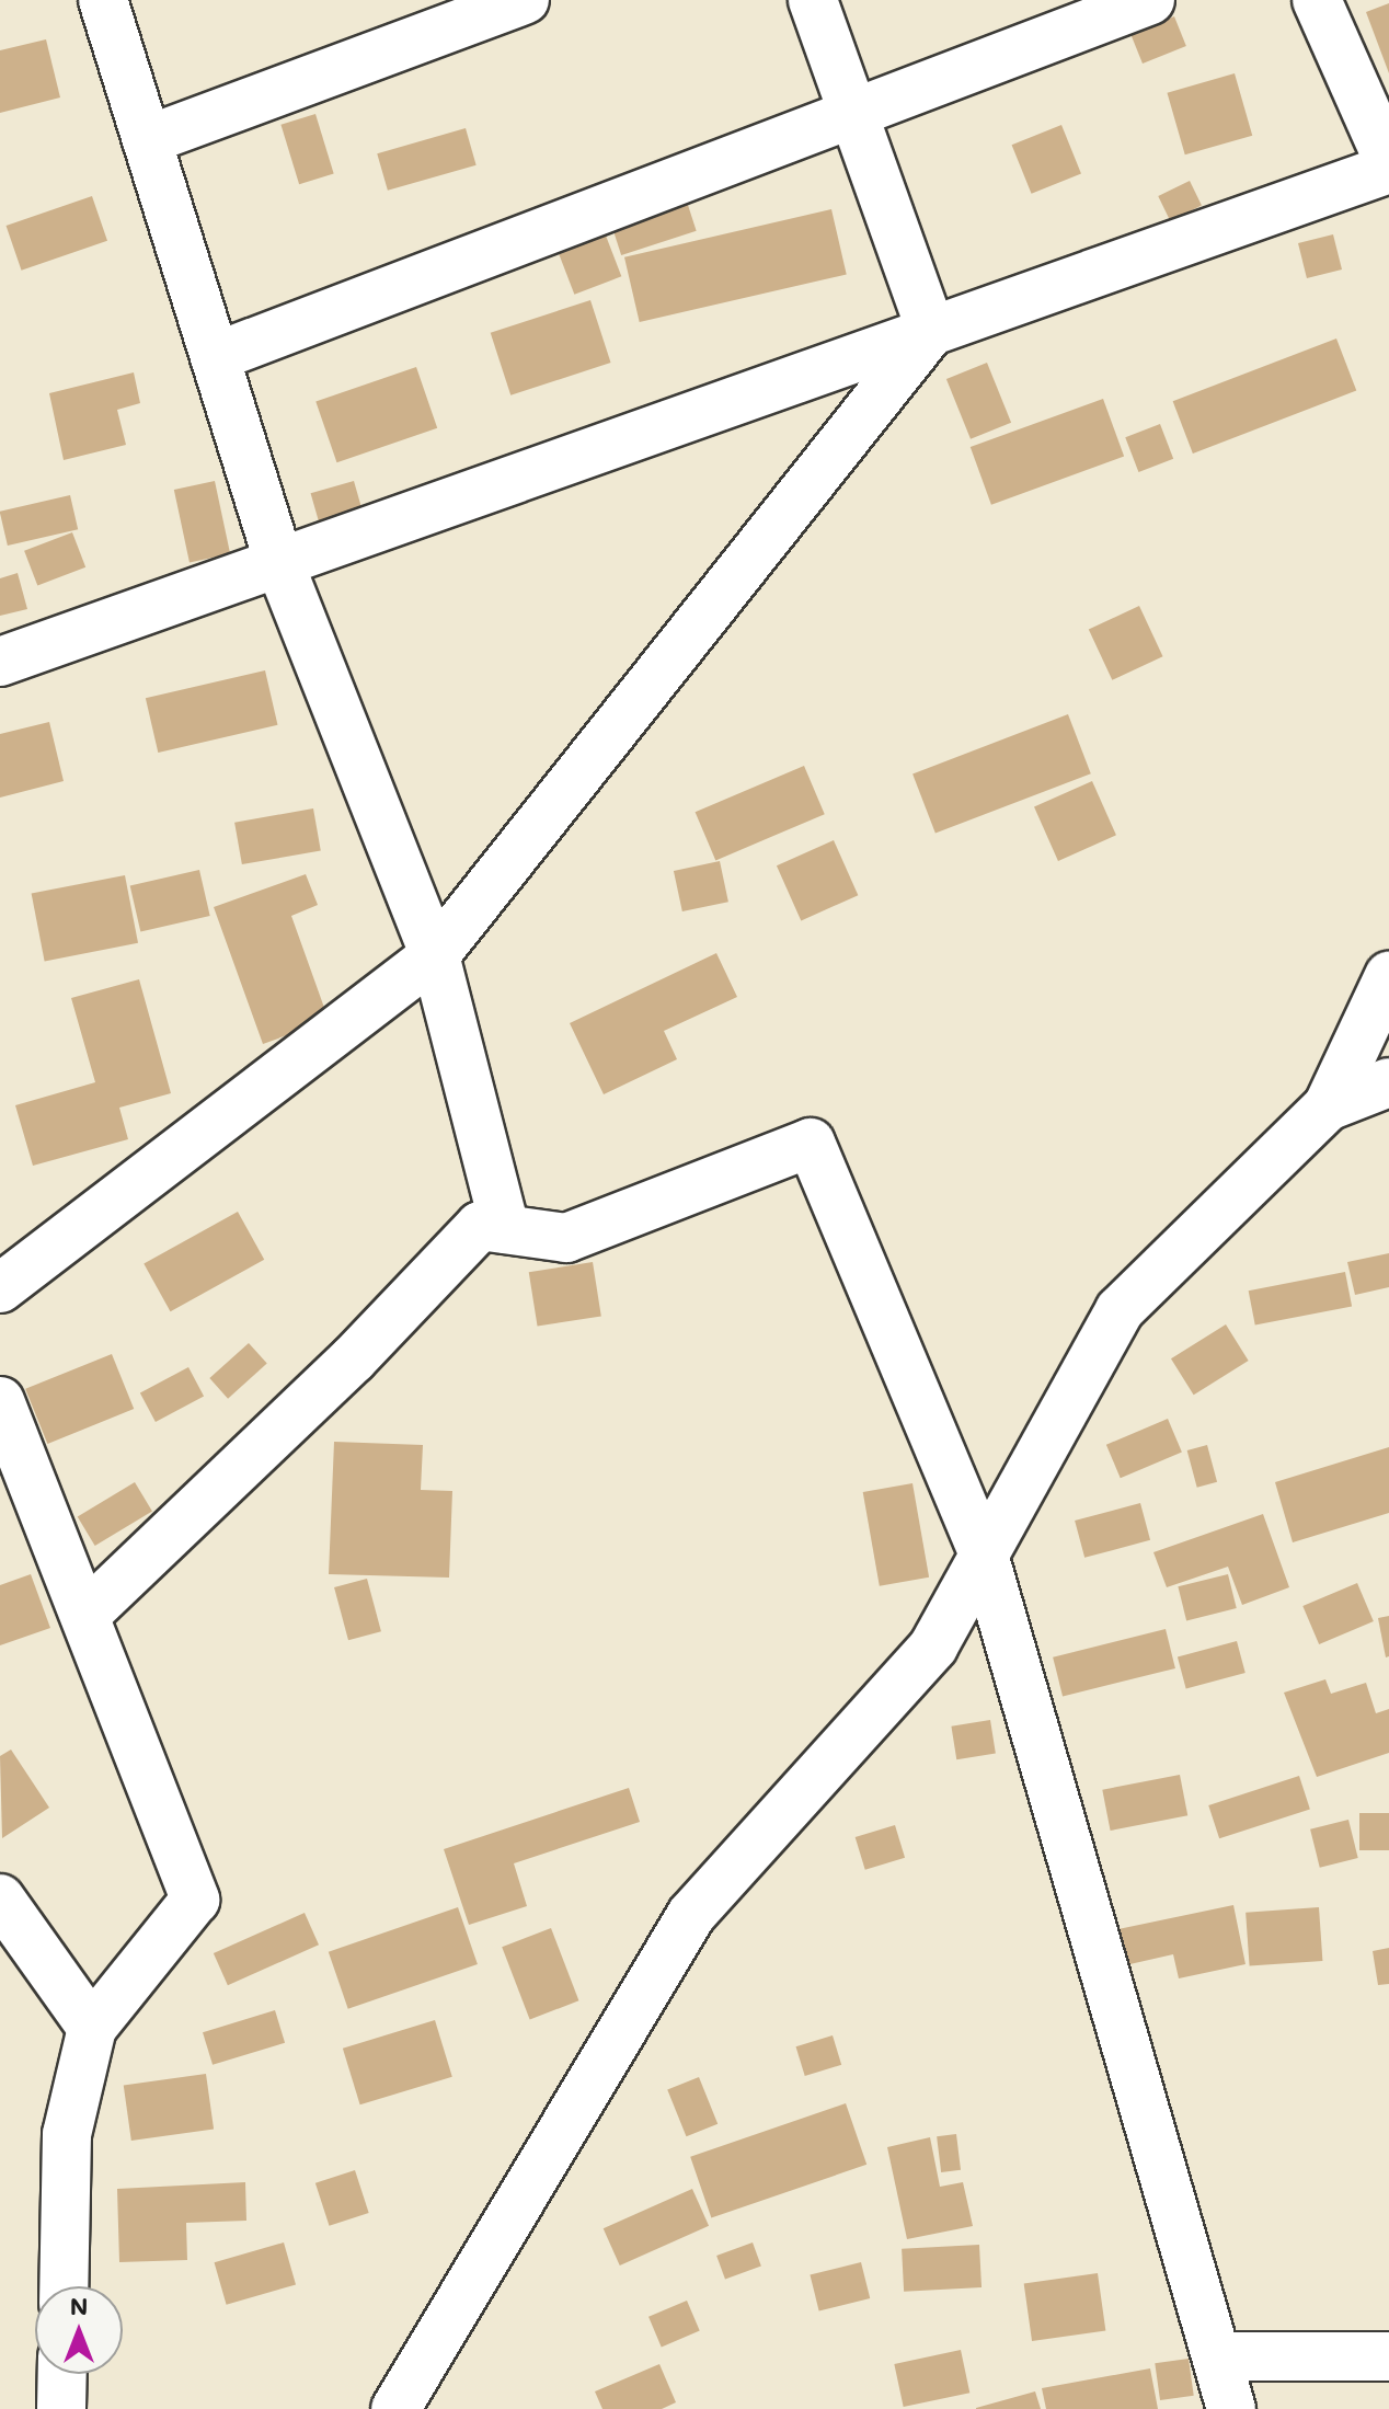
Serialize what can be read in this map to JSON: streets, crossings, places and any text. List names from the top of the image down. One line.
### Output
{"north":"top"}
